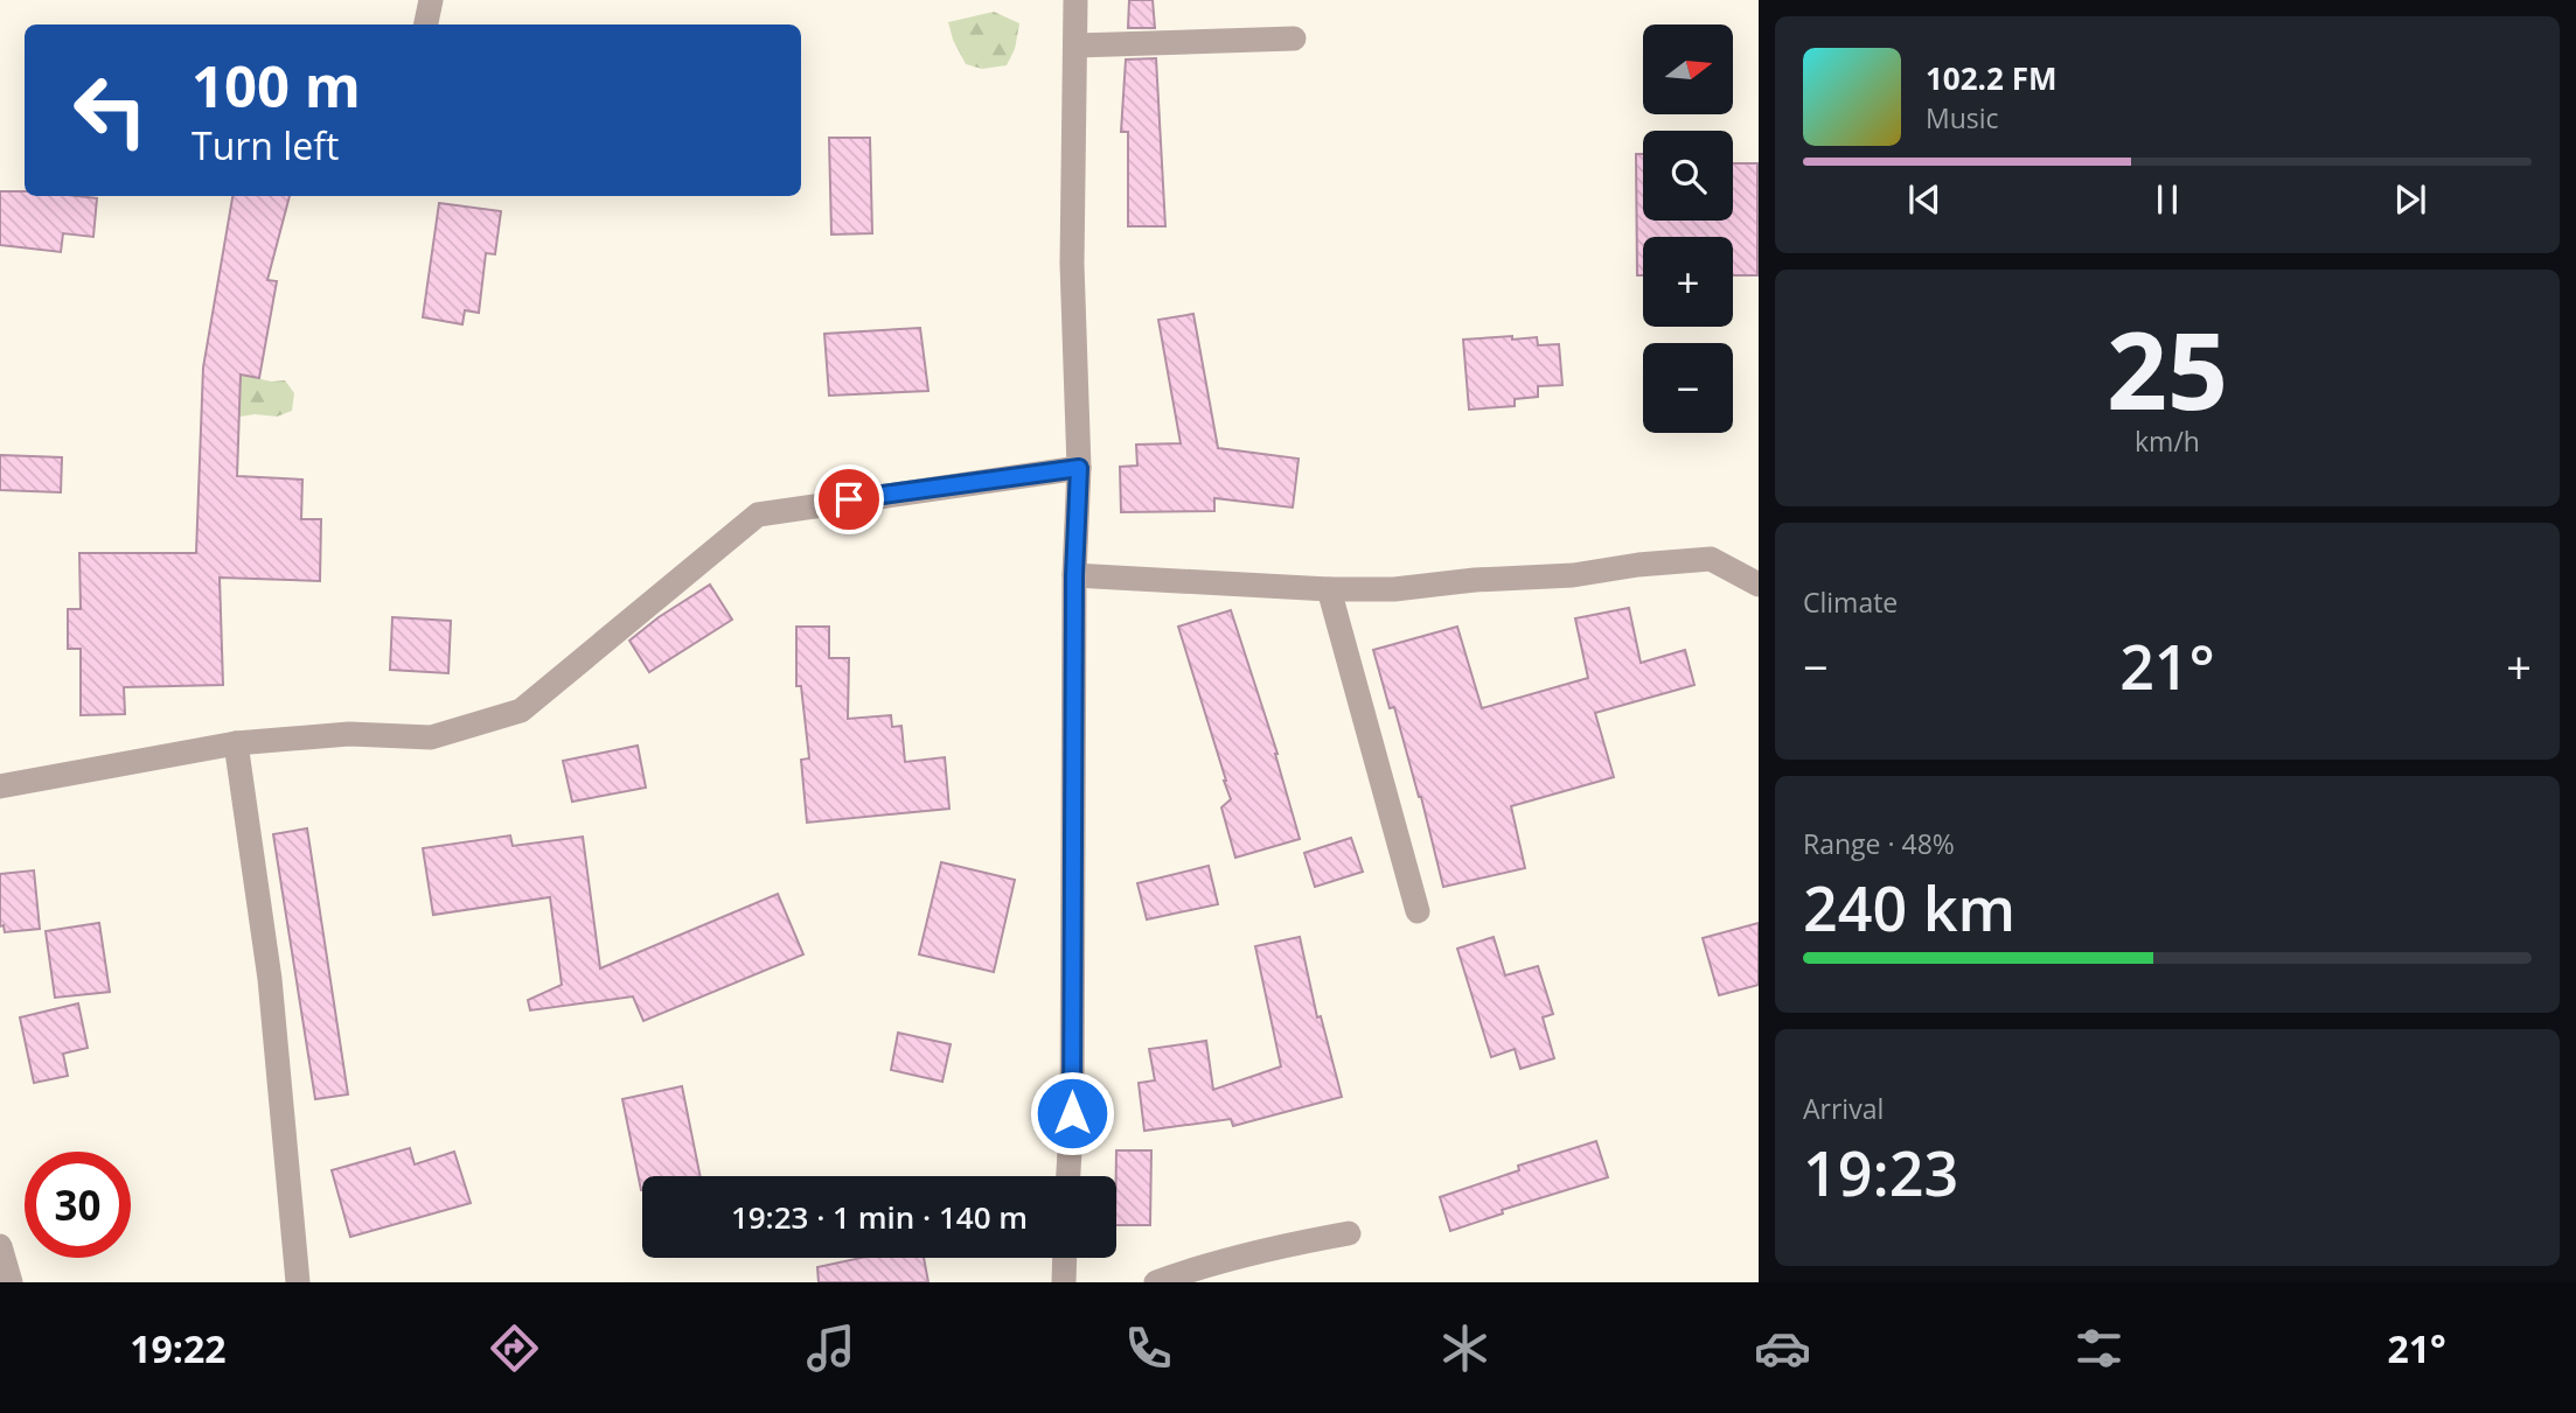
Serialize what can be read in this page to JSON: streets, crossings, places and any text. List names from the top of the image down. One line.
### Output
{"north":"right","page":{"map_buttons":["+","−"],"turn":["100 m","Turn left"],"song":["102.2 FM","Music"],"tile":[["25","km/h"],"Climate",["Range · 48%","240 km"],["Arrival","19:23"]],"heat":["−","21°","+"],"limit":"30","trip":"19:23 · 1 min · 140 m","tabs":["19:22","21°"]}}
